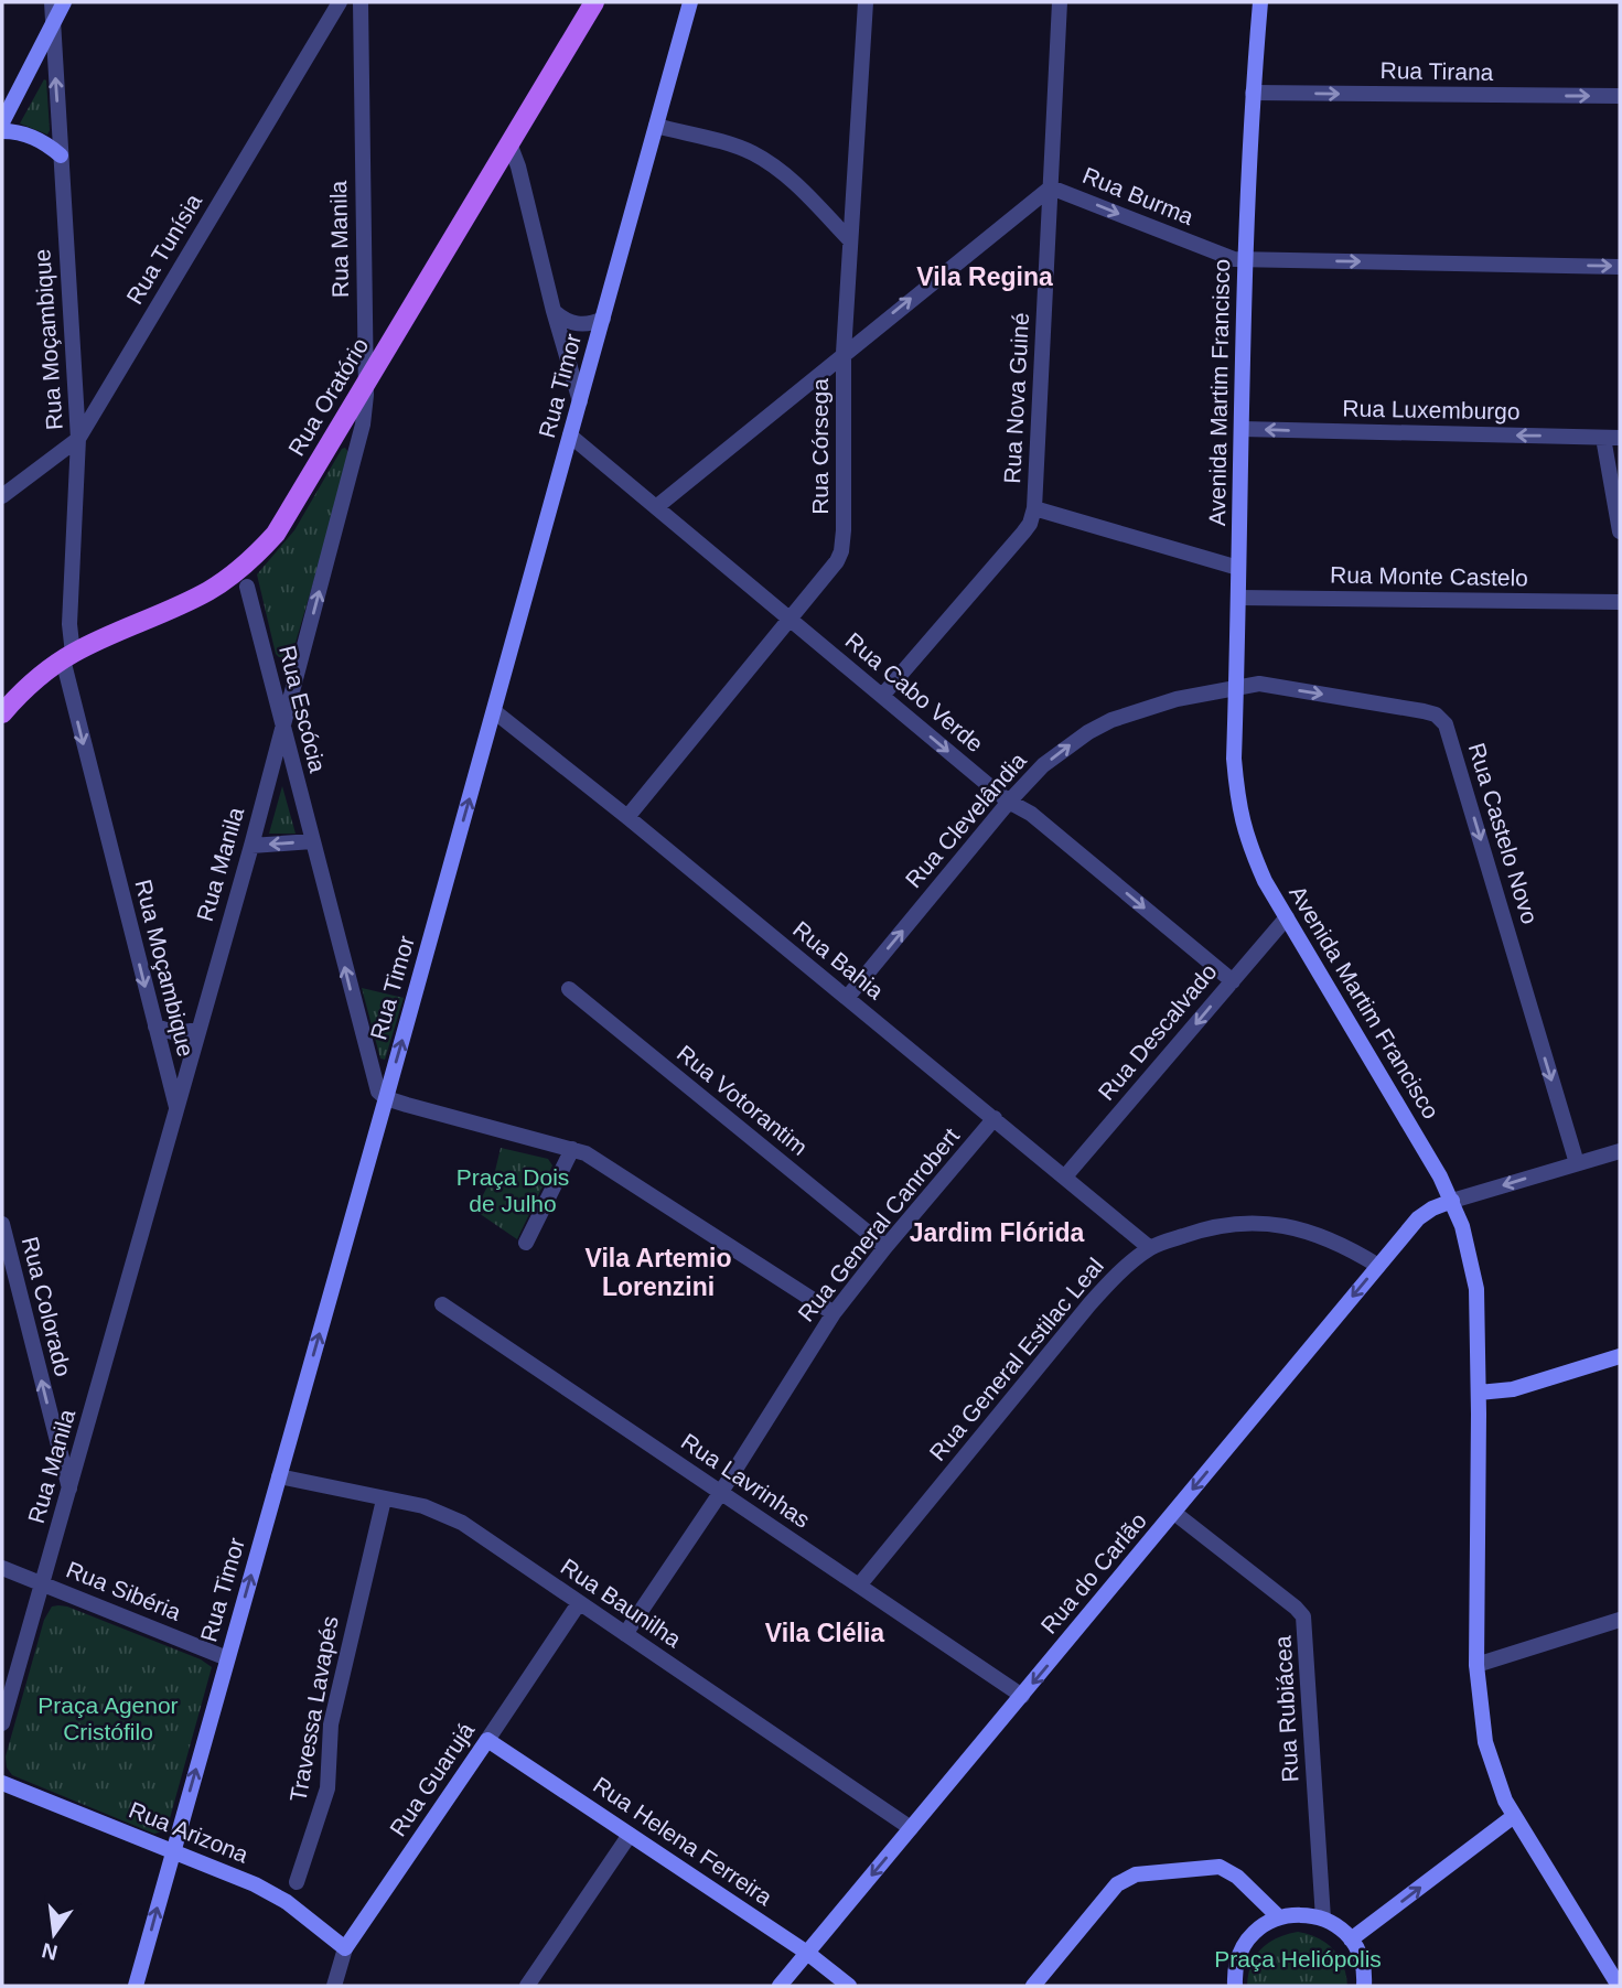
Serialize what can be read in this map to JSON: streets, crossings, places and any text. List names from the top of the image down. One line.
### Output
{"streets":{"main road":["Rua Oratório"],"street":["Rua Tirana","Rua Burma","Rua Manila","Rua Tunísia","Rua Moçambique","Rua Timor","Avenida Martim Francisco","Rua Nova Guiné","Rua Luxemburgo","Rua Córsega","Rua Monte Castelo","Rua Cabo Verde","Rua Escócia","Rua Clevelândia","Rua Castelo Novo","Rua Bahia","Rua Descalvado","Rua Votorantim","Rua General Canrobert","Rua Colorado","Rua General Estilac Leal","Rua Lavrinhas","Rua do Carlão","Rua Sibéria","Rua Baunilha","Travessa Lavapés","Rua Rubiácea","Rua Guarujá","Rua Arizona","Rua Helena Ferreira"]},"crossings":[["Rua Tirana","Avenida Martim Francisco"],["Rua Burma","Avenida Martim Francisco"],["Rua Burma","Rua Nova Guiné"],["Rua Burma","Rua Córsega"],["Rua Burma","Rua Cabo Verde"],["Rua Manila","Rua Moçambique"],["Rua Manila","Rua Oratório"],["Rua Manila","Rua Escócia"],["Rua Manila","Rua Colorado"],["Rua Manila","Rua Sibéria"],["Rua Tunísia","Rua Moçambique"],["Rua Moçambique","Rua Oratório"],["Rua Timor","Rua Cabo Verde"],["Rua Timor","Rua Escócia"],["Rua Timor","Rua Bahia"],["Rua Timor","Rua Sibéria"],["Rua Timor","Rua Baunilha"],["Rua Timor","Rua Arizona"],["Avenida Martim Francisco","Rua Luxemburgo"],["Avenida Martim Francisco","Rua Monte Castelo"],["Avenida Martim Francisco","Rua Clevelândia"],["Avenida Martim Francisco","Rua Castelo Novo"],["Avenida Martim Francisco","Rua Descalvado"],["Avenida Martim Francisco","Rua do Carlão"],["Rua Nova Guiné","Rua Cabo Verde"],["Rua Córsega","Rua Cabo Verde"],["Rua Córsega","Rua Bahia"],["Rua Cabo Verde","Rua Clevelândia"],["Rua Cabo Verde","Rua Descalvado"],["Rua Clevelândia","Rua Castelo Novo"],["Rua Clevelândia","Rua Bahia"],["Rua Bahia","Rua Descalvado"],["Rua Bahia","Rua General Canrobert"],["Rua Bahia","Rua General Estilac Leal"],["Rua Votorantim","Rua General Canrobert"],["Rua General Canrobert","Rua Lavrinhas"],["Rua General Canrobert","Rua Baunilha"],["Rua General Estilac Leal","Rua Lavrinhas"],["Rua General Estilac Leal","Rua do Carlão"],["Rua Lavrinhas","Rua do Carlão"],["Rua do Carlão","Rua Baunilha"],["Rua do Carlão","Rua Rubiácea"],["Rua do Carlão","Rua Helena Ferreira"],["Rua Baunilha","Travessa Lavapés"],["Rua Baunilha","Rua Guarujá"],["Rua Guarujá","Rua Arizona"],["Rua Guarujá","Rua Helena Ferreira"]],"one_way":["Rua Tirana","Rua Burma","Rua Timor","Rua Luxemburgo","Rua Cabo Verde","Rua Escócia","Rua Clevelândia","Rua Castelo Novo","Rua Descalvado","Rua Colorado","Rua do Carlão"],"districts":["Vila Regina","Jardim Flórida","Vila Artemio Lorenzini","Vila Clélia"],"parks":["Praça Dois de Julho","Praça Agenor Cristófilo","Praça Heliópolis"],"north":"bottom"}
